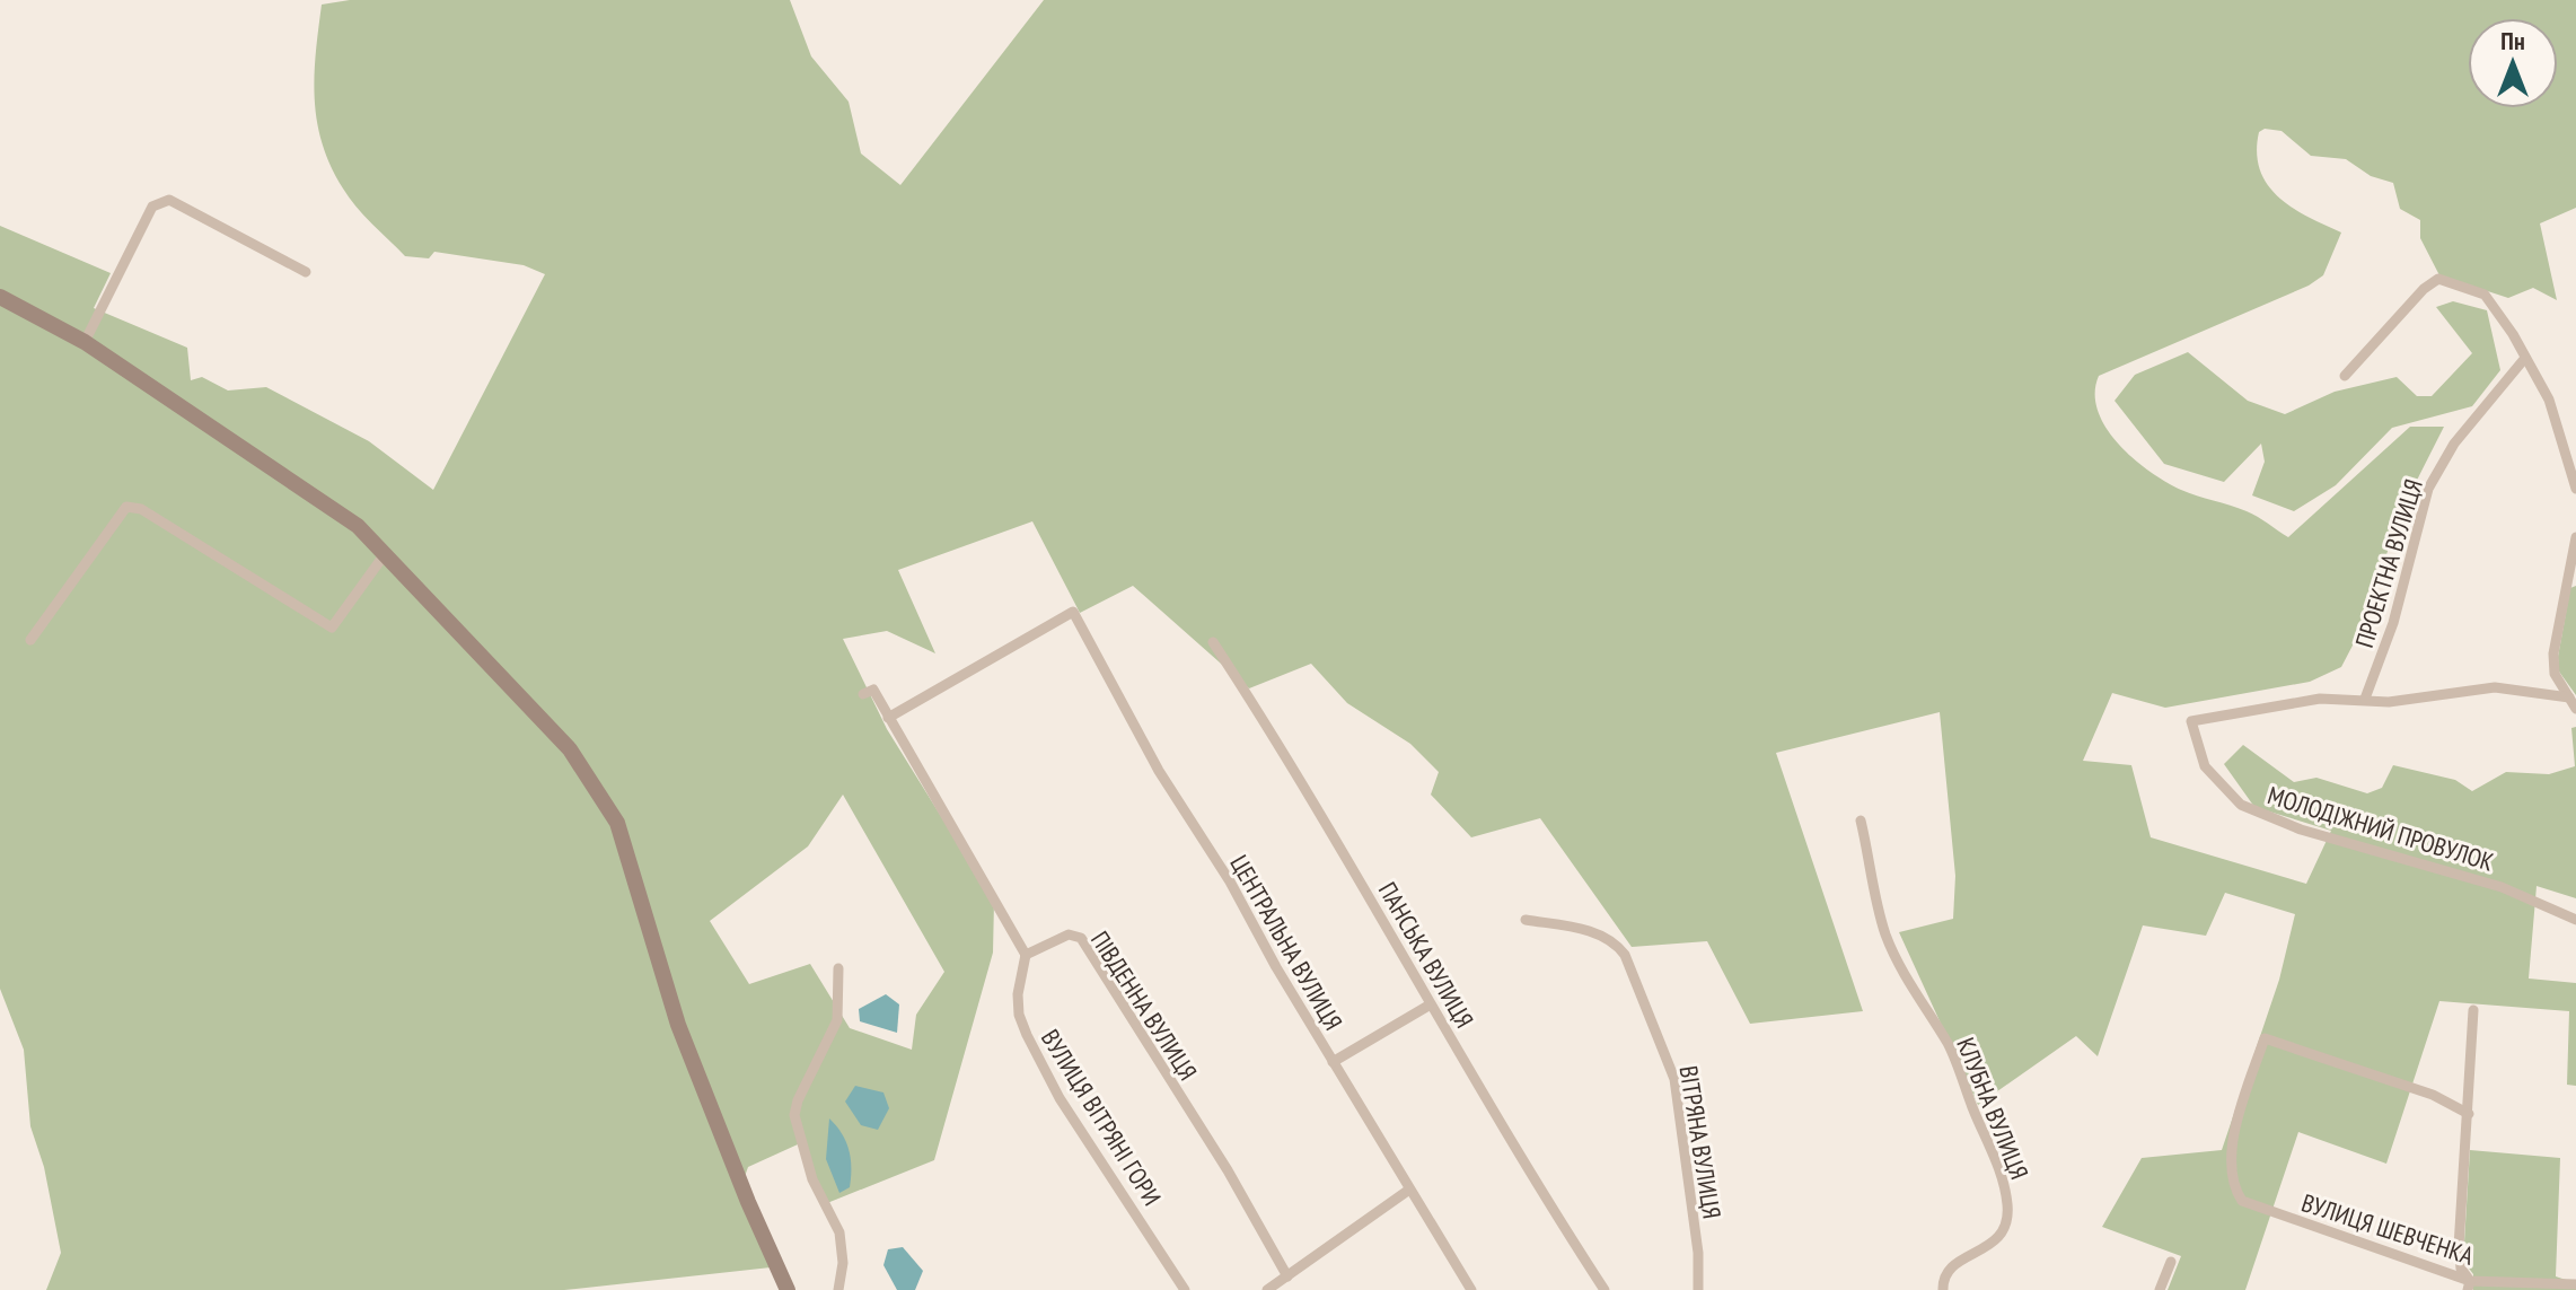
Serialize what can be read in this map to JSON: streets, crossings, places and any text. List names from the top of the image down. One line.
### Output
{"streets":{"street":["ПРОЕКТНА ВУЛИЦЯ","МОЛОДІЖНИЙ ПРОВУЛОК","ЦЕНТРАЛЬНА ВУЛИЦЯ","ПАНСЬКА ВУЛИЦЯ","ПІВДЕННА ВУЛИЦЯ","КЛУБНА ВУЛИЦЯ","ВУЛИЦЯ ВІТРЯНІ ГОРИ","ВІТРЯНА ВУЛИЦЯ","ВУЛИЦЯ ШЕВЧЕНКА"]},"crossings":[["ПРОЕКТНА ВУЛИЦЯ","МОЛОДІЖНИЙ ПРОВУЛОК"],["ПІВДЕННА ВУЛИЦЯ","ВУЛИЦЯ ВІТРЯНІ ГОРИ"]],"north":"top"}
